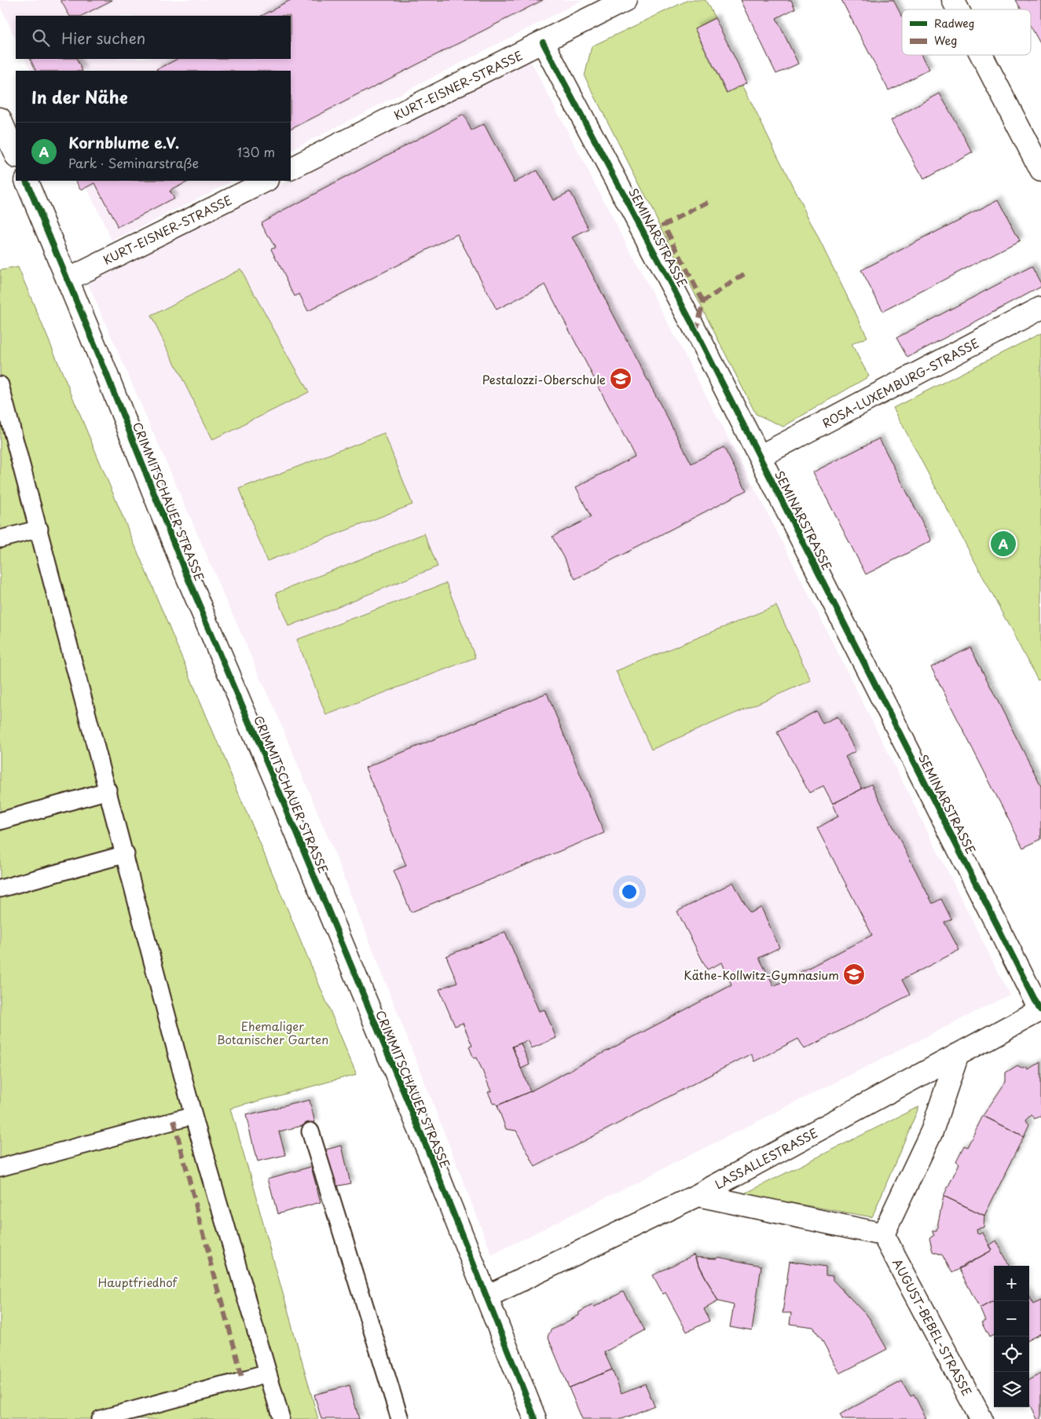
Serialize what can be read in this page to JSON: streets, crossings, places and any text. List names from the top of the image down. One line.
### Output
{"streets":{"street":["KURT-EISNER-STRASSE","SEMINARSTRASSE","ROSA-LUXEMBURG-STRASSE","CRIMMITSCHAUER STRASSE","LASSALLESTRASSE","AUGUST-BEBEL-STRASSE"]},"crossings":[["KURT-EISNER-STRASSE","SEMINARSTRASSE"],["KURT-EISNER-STRASSE","CRIMMITSCHAUER STRASSE"],["SEMINARSTRASSE","ROSA-LUXEMBURG-STRASSE"],["SEMINARSTRASSE","LASSALLESTRASSE"],["CRIMMITSCHAUER STRASSE","LASSALLESTRASSE"]],"parks":["Ehemaliger Botanischer Garten","Hauptfriedhof"],"places":{"school or university":["Pestalozzi-Oberschule","Käthe-Kollwitz-Gymnasium"]},"legend":["Radweg","Weg"],"page":{"search":"Hier suchen","heading":"In der Nähe","list":[{"mark":"A","name":"Kornblume e.V.","note":"Park · Seminarstraße","value":"130 m"}],"pins":"A","map_buttons":["+","−"]}}
